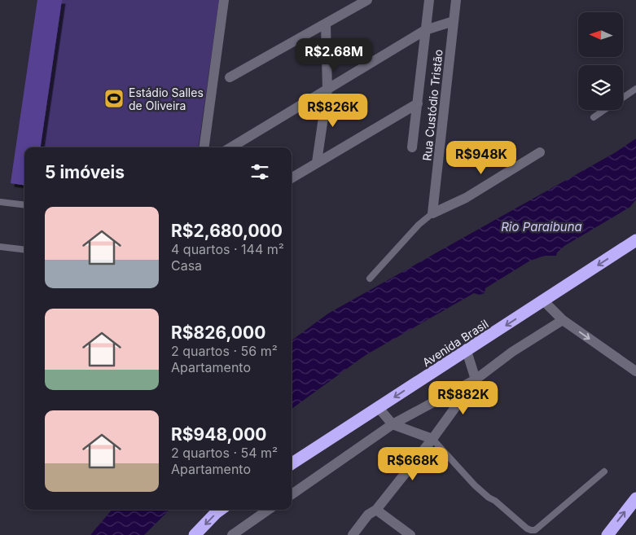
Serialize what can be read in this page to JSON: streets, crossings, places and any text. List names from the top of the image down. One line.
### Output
{"streets":{"highway":["Avenida Brasil"],"street":["Rua Custódio Tristão"]},"one_way":["Avenida Brasil"],"water":["Rio Paraibuna"],"places":{"sports":["Estádio Salles de Oliveira"]},"north":"left","page":{"price":["R$2.68M","R$826K","R$948K","R$882K","R$668K"],"heading":"5 imóveis","list":[{"name":"R$2,680,000","note":"4 quartos · 144 m² · Casa"},{"name":"R$826,000","note":"2 quartos · 56 m² · Apartamento"},{"name":"R$948,000","note":"2 quartos · 54 m² · Apartamento"}]}}
